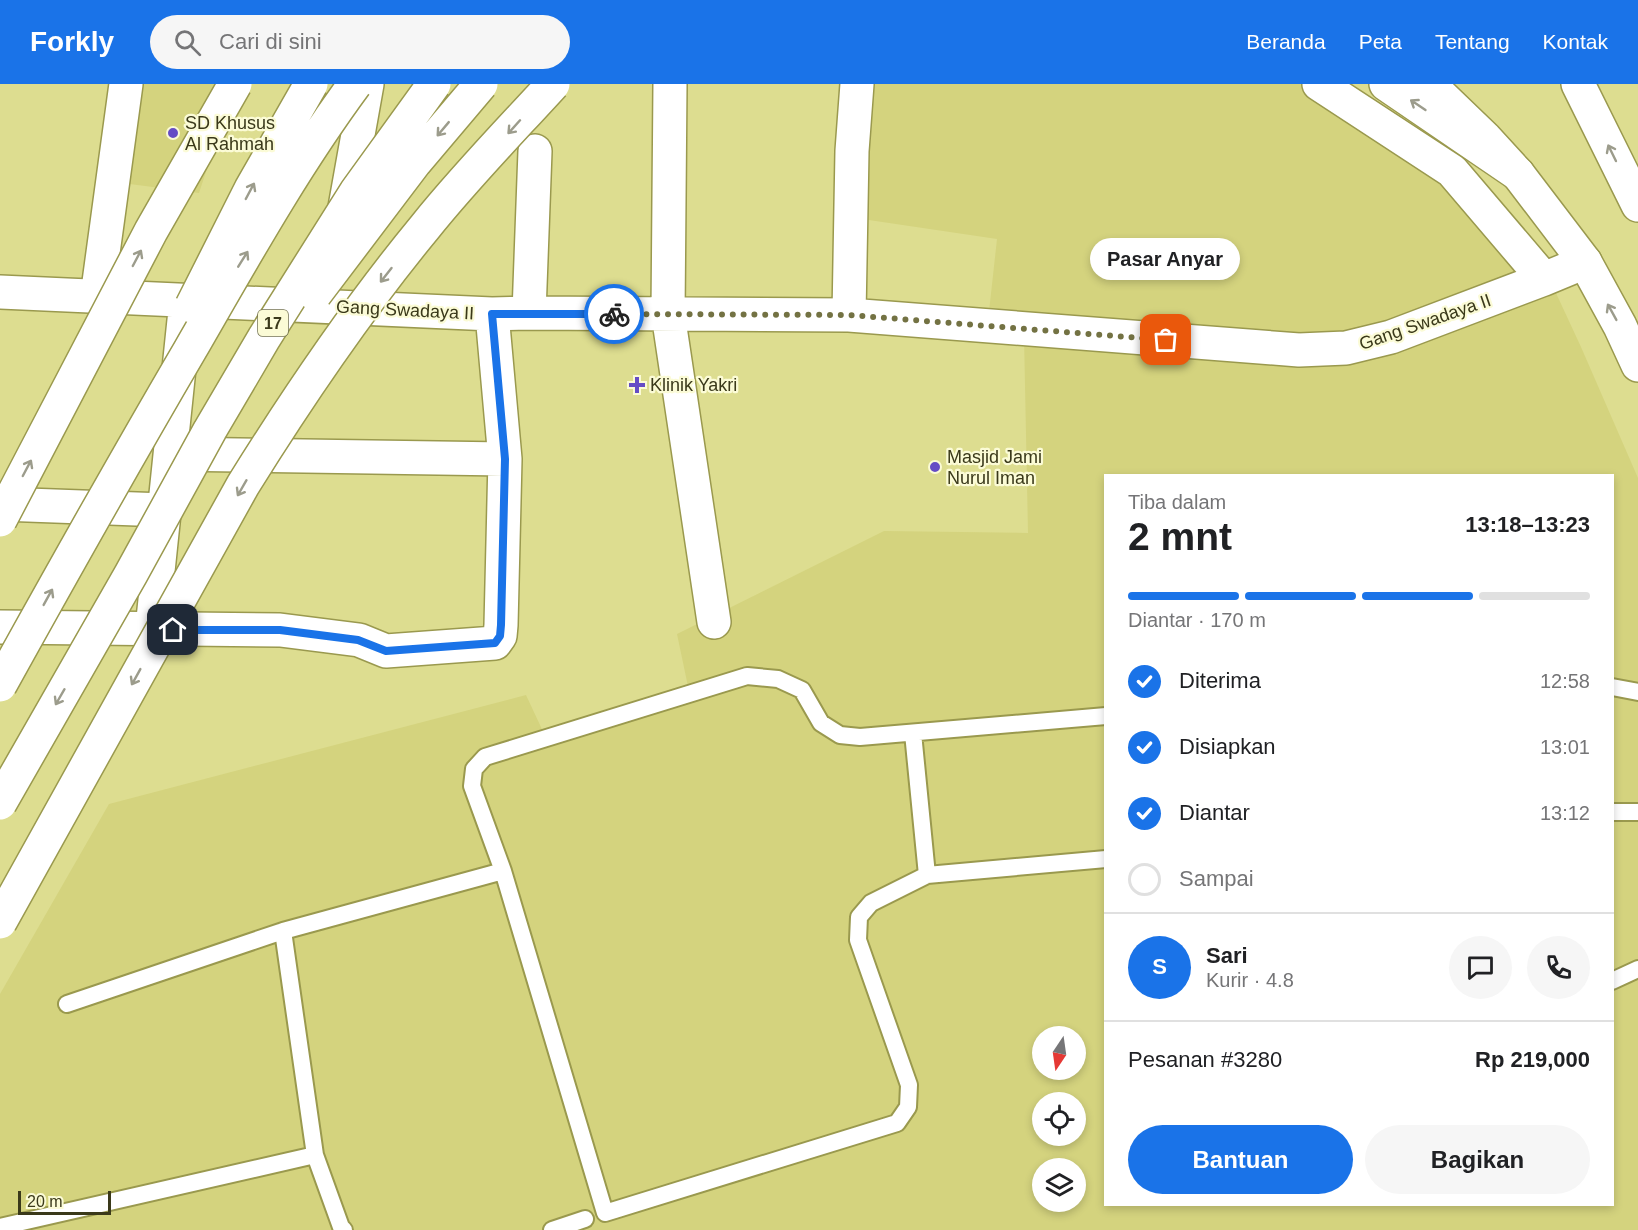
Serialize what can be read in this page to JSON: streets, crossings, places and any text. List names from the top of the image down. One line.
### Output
{"streets":{"main road":["Gang Swadaya II","17"]},"places":{"other":["SD Khusus Al Rahmah","Pasar Anyar","Masjid Jami Nurul Iman"],"health":["Klinik Yakri"]},"scale_bar":"20 m","north":"bottom","page":{"header":"Forkly","search":"Cari di sini","nav":["Beranda","Peta","Tentang","Kontak"],"bubble":"Pasar Anyar","heading":["2 mnt","Tiba dalam","13:18–13:23"],"panel":["Sari","Kurir · 4.8","Pesanan #3280","Rp 219,000"],"bar":"Diantar · 170 m","list":[["Diterima","12:58"],["Disiapkan","13:01"],["Diantar","13:12"],"Sampai"],"round":"S","buttons":["Bantuan","Bagikan"],"scale":"20 m"}}
